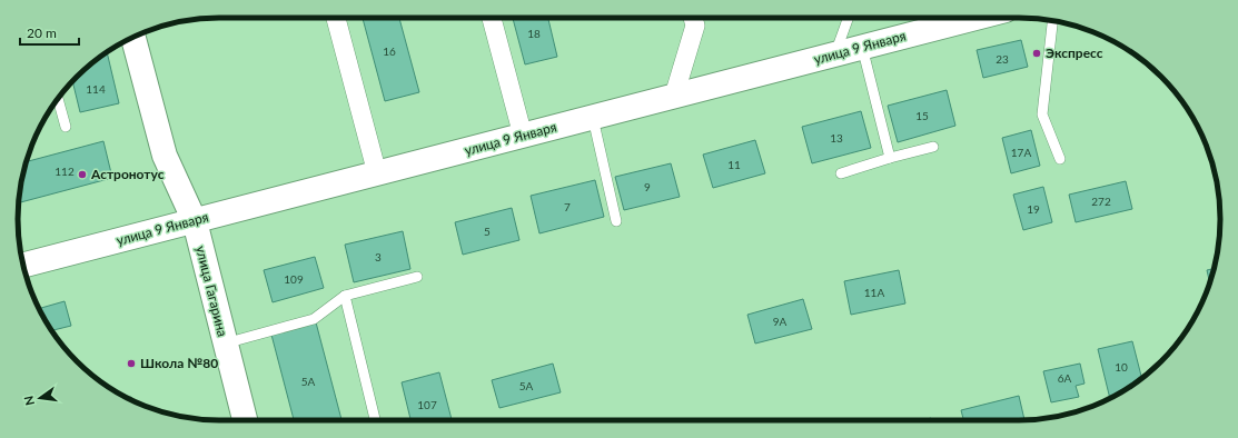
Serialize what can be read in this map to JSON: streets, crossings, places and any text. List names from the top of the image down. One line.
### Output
{"streets":{"street":["улица 9 Января","улица Гагарина"]},"crossings":[["улица 9 Января","улица Гагарина"]],"places":["Экспресс","Астронотус","Школа №80"],"house_numbers":["18","16","23","114","15","13","17А","11","112","9","272","7","19","5","3","109","11А","9А","10","6А","5А","5А","107"],"scale_bar":"20 m","north":"left"}
